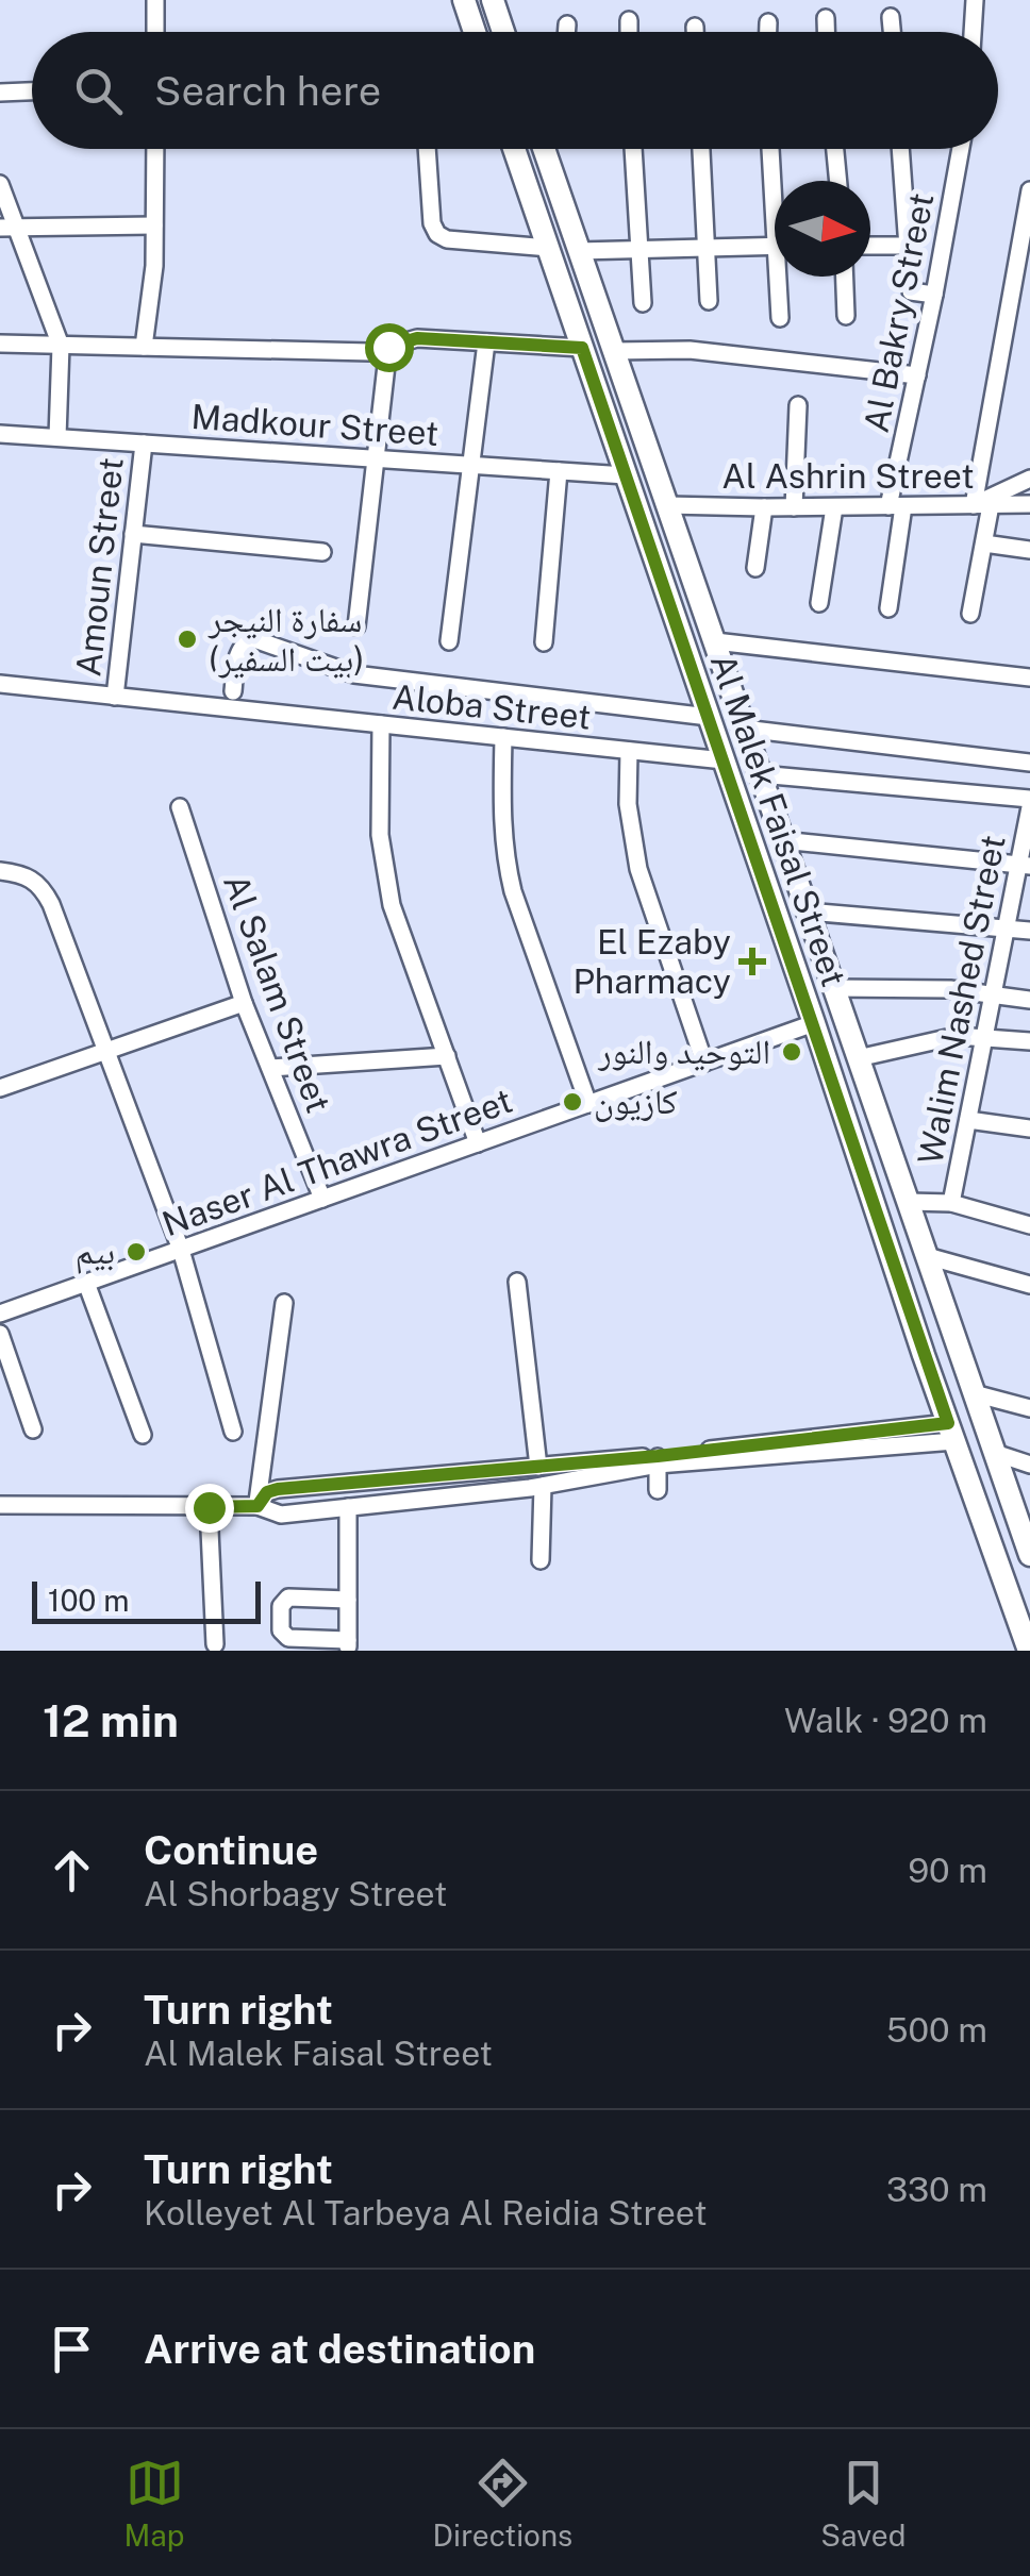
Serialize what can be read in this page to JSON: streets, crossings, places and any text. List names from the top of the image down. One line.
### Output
{"streets":{"main road":["Al Malek Faisal Street"],"street":["Al Bakry Street","Madkour Street","Al Ashrin Street","Amoun Street","Aloba Street","Al Salam Street","Walim Nashed Street","Naser Al Thawra Street"]},"crossings":[["Al Bakry Street","Al Ashrin Street"],["Madkour Street","Amoun Street"],["Madkour Street","Al Malek Faisal Street"],["Al Ashrin Street","Al Malek Faisal Street"],["Amoun Street","Aloba Street"],["Aloba Street","Al Malek Faisal Street"],["Al Malek Faisal Street","Naser Al Thawra Street"],["Al Salam Street","Naser Al Thawra Street"]],"places":{"other":["سفارة النيجر (بيت السفير)","التوحيد والنور","كازيون","بيم"],"health":["El Ezaby Pharmacy"]},"scale_bar":"100 m","north":"right","page":{"search":"Search here","scale":"100 m","heading":["12 min","Walk · 920 m"],"list":[["Continue","Al Shorbagy Street","90 m"],["Turn right","Al Malek Faisal Street","500 m"],["Turn right","Kolleyet Al Tarbeya Al Reidia Street","330 m"],"Arrive at destination"],"nav":["Map","Directions","Saved"]}}
